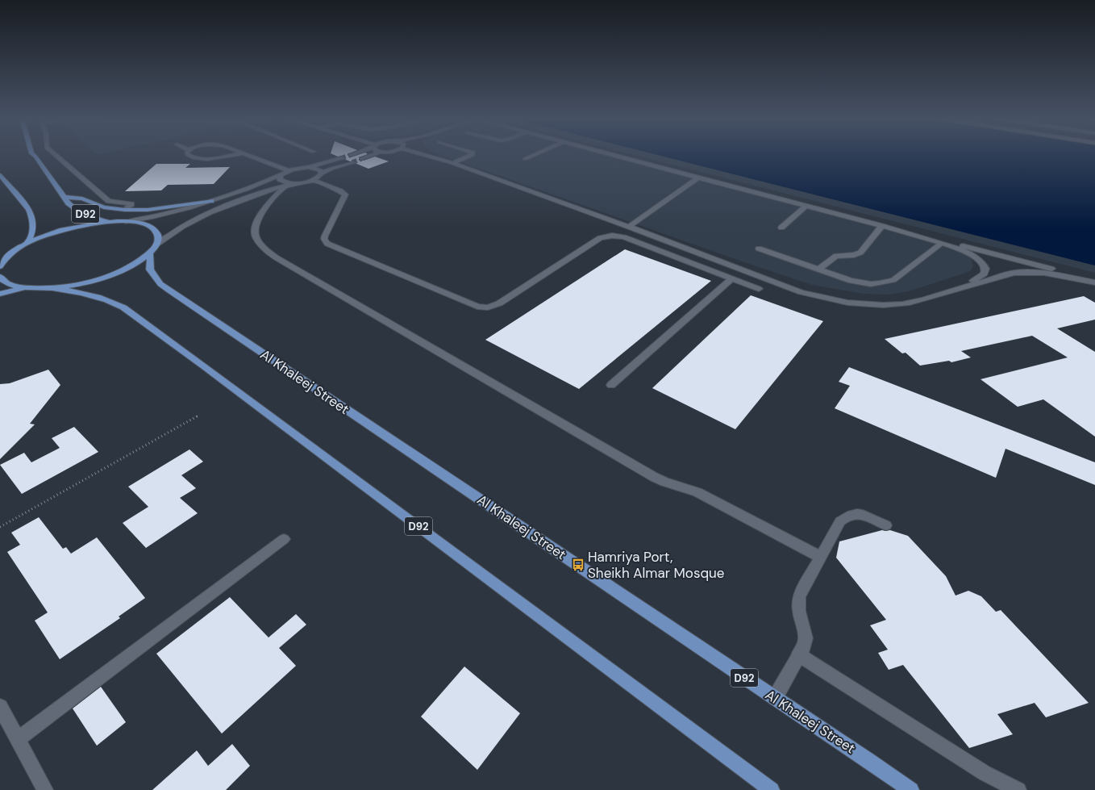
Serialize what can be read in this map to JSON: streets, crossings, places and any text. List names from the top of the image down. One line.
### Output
{"streets":{"main road":["D92","Al Khaleej Street"]},"places":{"bus stop":["Hamriya Port, Sheikh Almar Mosque"]}}
